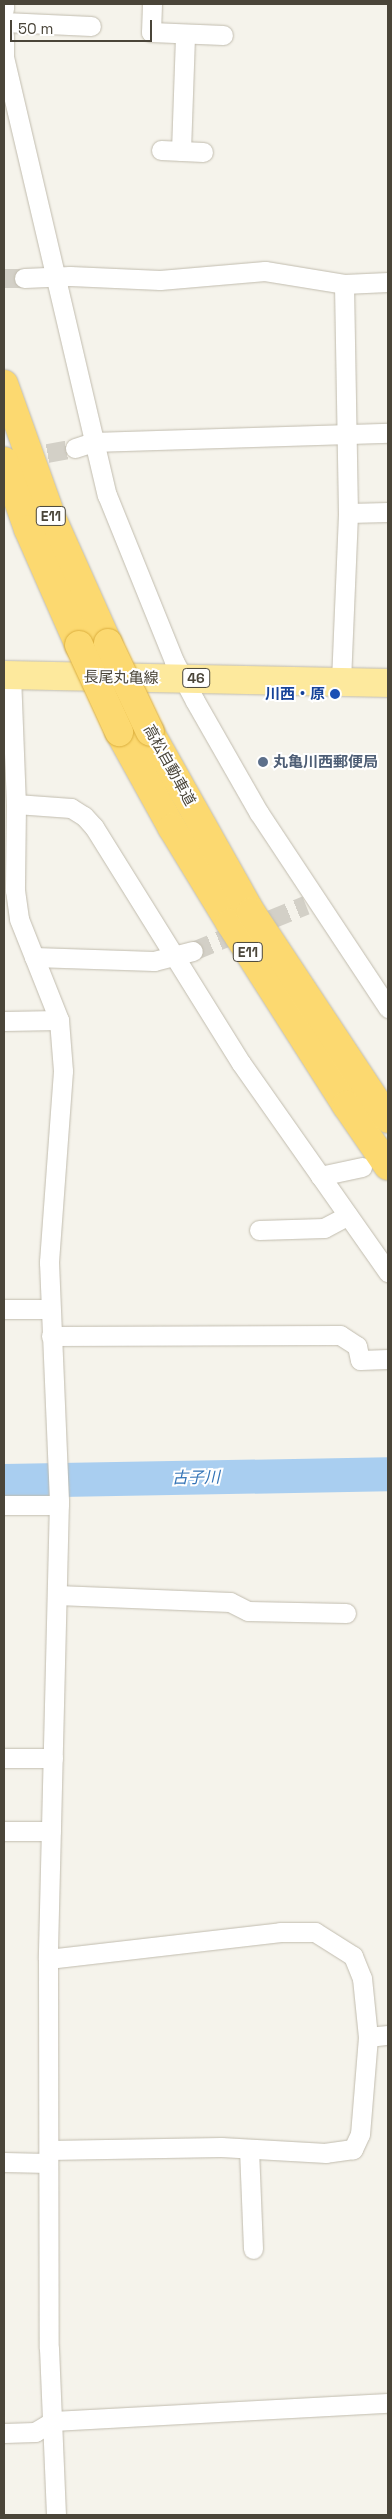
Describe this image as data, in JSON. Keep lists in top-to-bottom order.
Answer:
{
  "streets": {
    "highway": ["E11", "高松自動車道"],
    "main road": ["長尾丸亀線", "46"]
  },
  "water": ["古子川"],
  "places": ["川西・原", "丸亀川西郵便局"],
  "scale_bar": "50 m"
}
